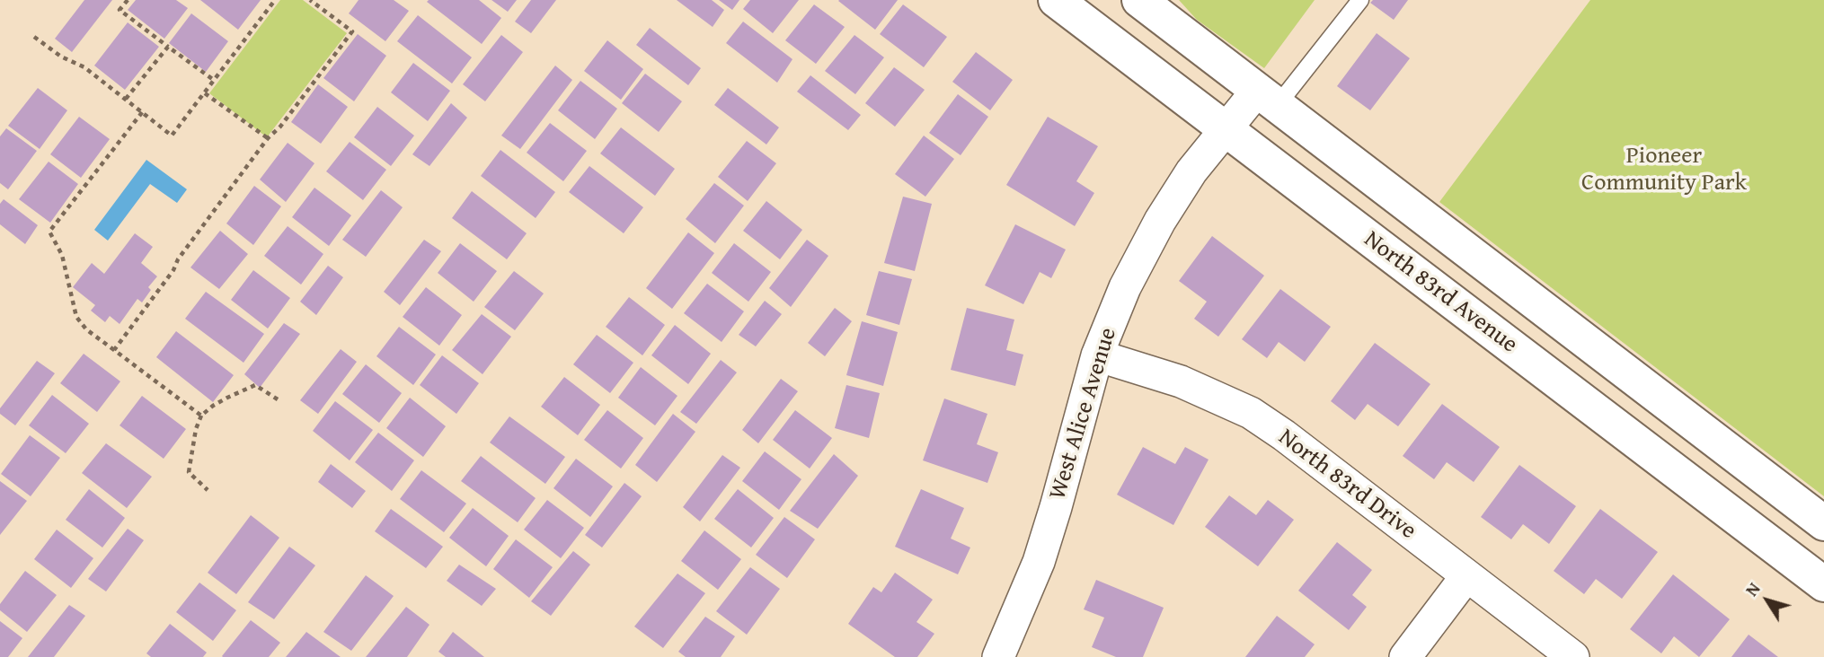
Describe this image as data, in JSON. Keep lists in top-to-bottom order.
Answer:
{
  "streets": {
    "main road": ["North 83rd Avenue"],
    "street": ["West Alice Avenue", "North 83rd Drive"]
  },
  "crossings": [
    ["North 83rd Avenue", "West Alice Avenue"],
    ["West Alice Avenue", "North 83rd Drive"]
  ],
  "parks": ["Pioneer Community Park"],
  "north": "top left"
}
